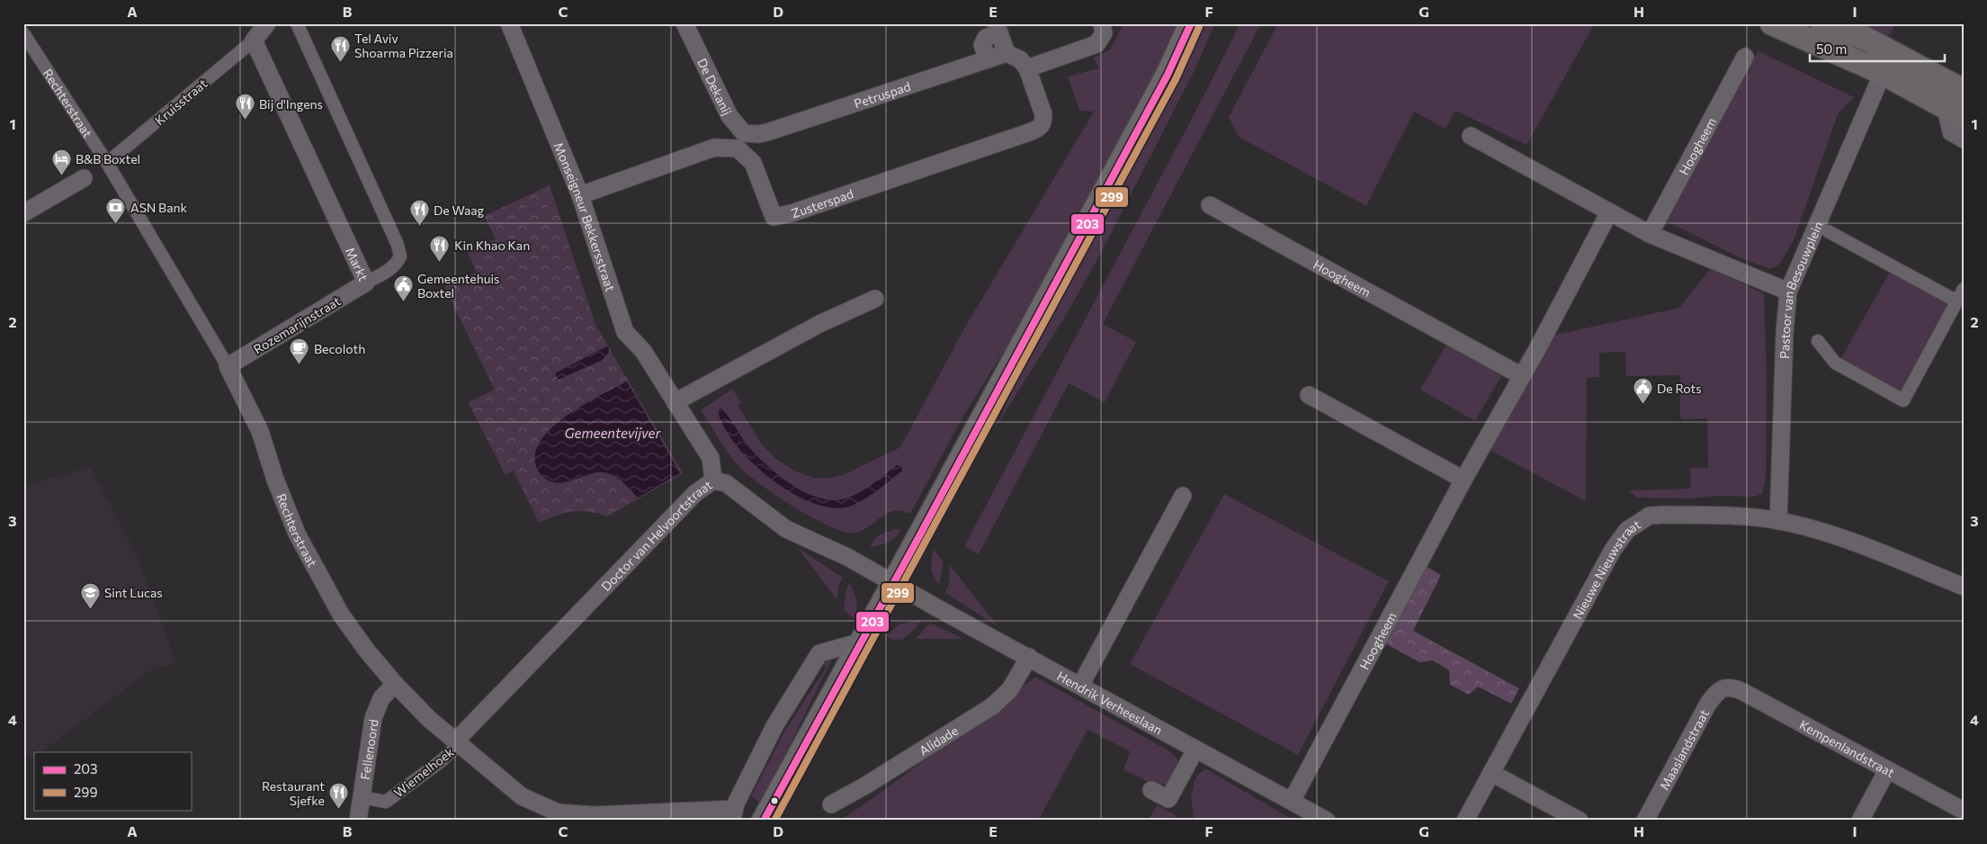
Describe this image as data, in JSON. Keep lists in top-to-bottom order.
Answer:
{
  "streets": {
    "street": [
      "De Dekanij",
      "Petruspad",
      "Kruisstraat",
      "Rechterstraat",
      "Hoogheem",
      "Zusterspad",
      "Monseigneur Bekkersstraat",
      "Markt",
      "Pastoor van Besouwplein",
      "Rozemarijnstraat",
      "Doctor van Helvoortstraat",
      "Nieuwe Nieuwstraat",
      "Hendrik Verheeslaan",
      "Alidade",
      "Kempenlandstraat",
      "Fellenoord",
      "Maaslandstraat",
      "Wiemelhoek"
    ]
  },
  "crossings": [
    ["De Dekanij", "Petruspad"],
    ["Kruisstraat", "Rechterstraat"],
    ["Kruisstraat", "Markt"],
    ["Rechterstraat", "Rozemarijnstraat"],
    ["Rechterstraat", "Doctor van Helvoortstraat"],
    ["Rechterstraat", "Fellenoord"],
    ["Rechterstraat", "Wiemelhoek"],
    ["Hoogheem", "Hendrik Verheeslaan"],
    ["Zusterspad", "Monseigneur Bekkersstraat"],
    ["Monseigneur Bekkersstraat", "Doctor van Helvoortstraat"],
    ["Markt", "Rozemarijnstraat"],
    ["Pastoor van Besouwplein", "Nieuwe Nieuwstraat"],
    ["Doctor van Helvoortstraat", "Hendrik Verheeslaan"],
    ["Doctor van Helvoortstraat", "Wiemelhoek"],
    ["Hendrik Verheeslaan", "Alidade"],
    ["Kempenlandstraat", "Maaslandstraat"],
    ["Fellenoord", "Wiemelhoek"]
  ],
  "water": ["Gemeentevijver"],
  "places": {
    "restaurant": [
      "Tel Aviv Shoarma Pizzeria",
      "Bij d'Ingens",
      "De Waag",
      "Kin Khao Kan",
      "Restaurant Sjefke"
    ],
    "hotel": ["B&B Boxtel"],
    "bank": ["ASN Bank"],
    "public building": ["Gemeentehuis Boxtel", "De Rots"],
    "cafe": ["Becoloth"],
    "school or university": ["Sint Lucas"]
  },
  "lines": ["transit line 203", "transit line 299"],
  "legend": ["203", "299"],
  "scale_bar": "50 m",
  "grid": {
    "columns": [
      "A",
      "B",
      "C",
      "D",
      "E",
      "F",
      "G",
      "H",
      "I"
    ],
    "rows": [
      "1",
      "2",
      "3",
      "4"
    ]
  }
}
